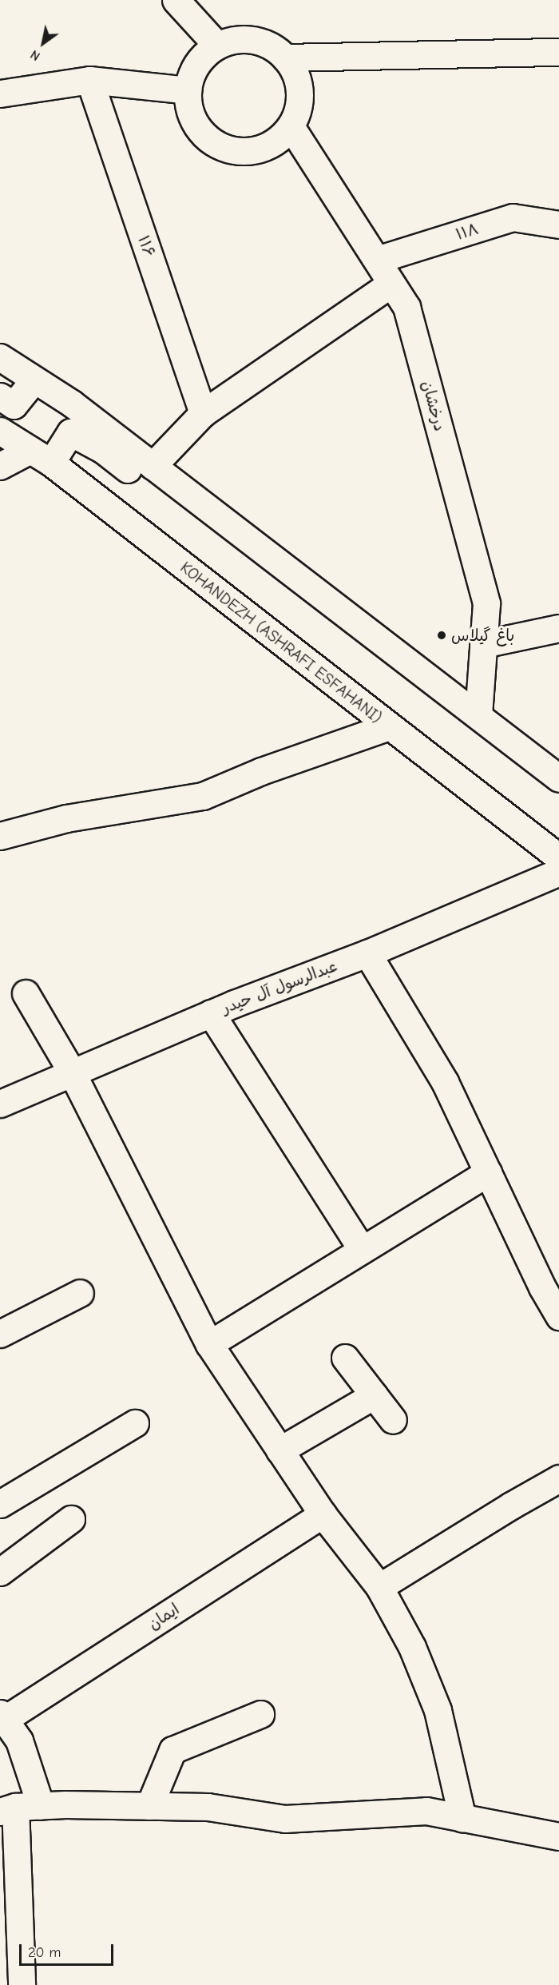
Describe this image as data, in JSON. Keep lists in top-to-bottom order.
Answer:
{
  "streets": {
    "street": [
      "۱۱۸",
      "۱۱۶",
      "درخشان",
      "KOHANDEZH (ASHRAFI ESFAHANI)",
      "عبدالرسول آل حیدر",
      "ایمان"
    ]
  },
  "crossings": [
    ["۱۱۸", "درخشان"]
  ],
  "places": ["باغ گیلاس"],
  "scale_bar": "20 m",
  "north": "bottom left"
}
